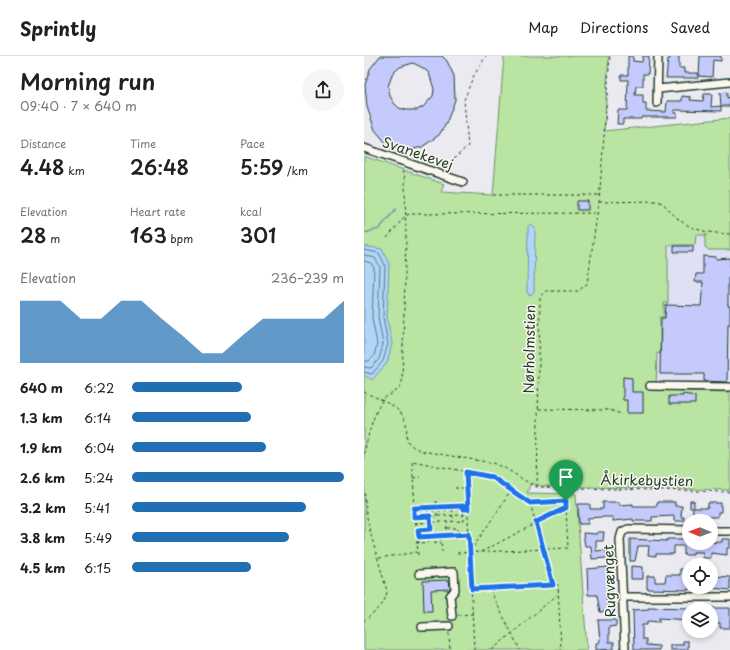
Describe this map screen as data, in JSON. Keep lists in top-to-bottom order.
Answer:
{
  "streets": {
    "street": ["Svanekevej", "Rugvænget"],
    "path": ["Nørholmstien", "Åkirkebystien"]
  },
  "crossings": [
    ["Nørholmstien", "Åkirkebystien"]
  ],
  "north": "left",
  "page": {
    "header": "Sprintly",
    "nav": ["Map", "Directions", "Saved"],
    "heading": ["Morning run", "09:40 · 7 × 640 m"],
    "stats": [
      ["Distance", "4.48 km"],
      ["Time", "26:48"],
      ["Pace", "5:59 /km"],
      ["Elevation", "28 m"],
      ["Heart rate", "163 bpm"],
      ["kcal", "301"]
    ],
    "chart": ["Elevation", "236–239 m"],
    "list": [
      {
        "name": "640 m",
        "note": "6:22"
      },
      {
        "name": "1.3 km",
        "note": "6:14"
      },
      {
        "name": "1.9 km",
        "note": "6:04"
      },
      {
        "name": "2.6 km",
        "note": "5:24"
      },
      {
        "name": "3.2 km",
        "note": "5:41"
      },
      {
        "name": "3.8 km",
        "note": "5:49"
      },
      {
        "name": "4.5 km",
        "note": "6:15"
      }
    ]
  }
}
